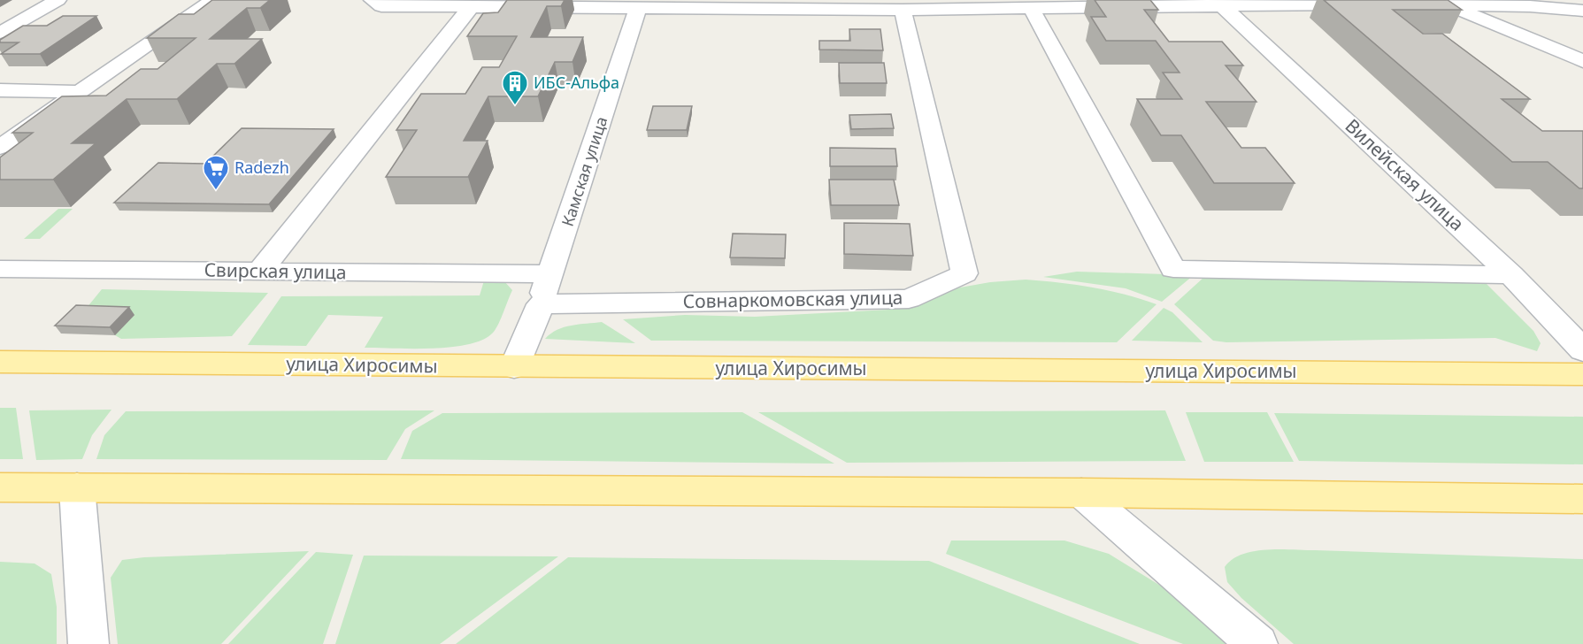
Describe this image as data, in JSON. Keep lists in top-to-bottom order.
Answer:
{
  "streets": {
    "main road": ["улица Хиросимы"],
    "street": [
      "Камская улица",
      "Вилейская улица",
      "Свирская улица",
      "Совнаркомовская улица"
    ]
  },
  "crossings": [
    ["Камская улица", "Свирская улица"],
    ["Камская улица", "Совнаркомовская улица"]
  ],
  "places": {
    "building": ["ИБС-Альфа"],
    "supermarket": ["Radezh"]
  }
}
